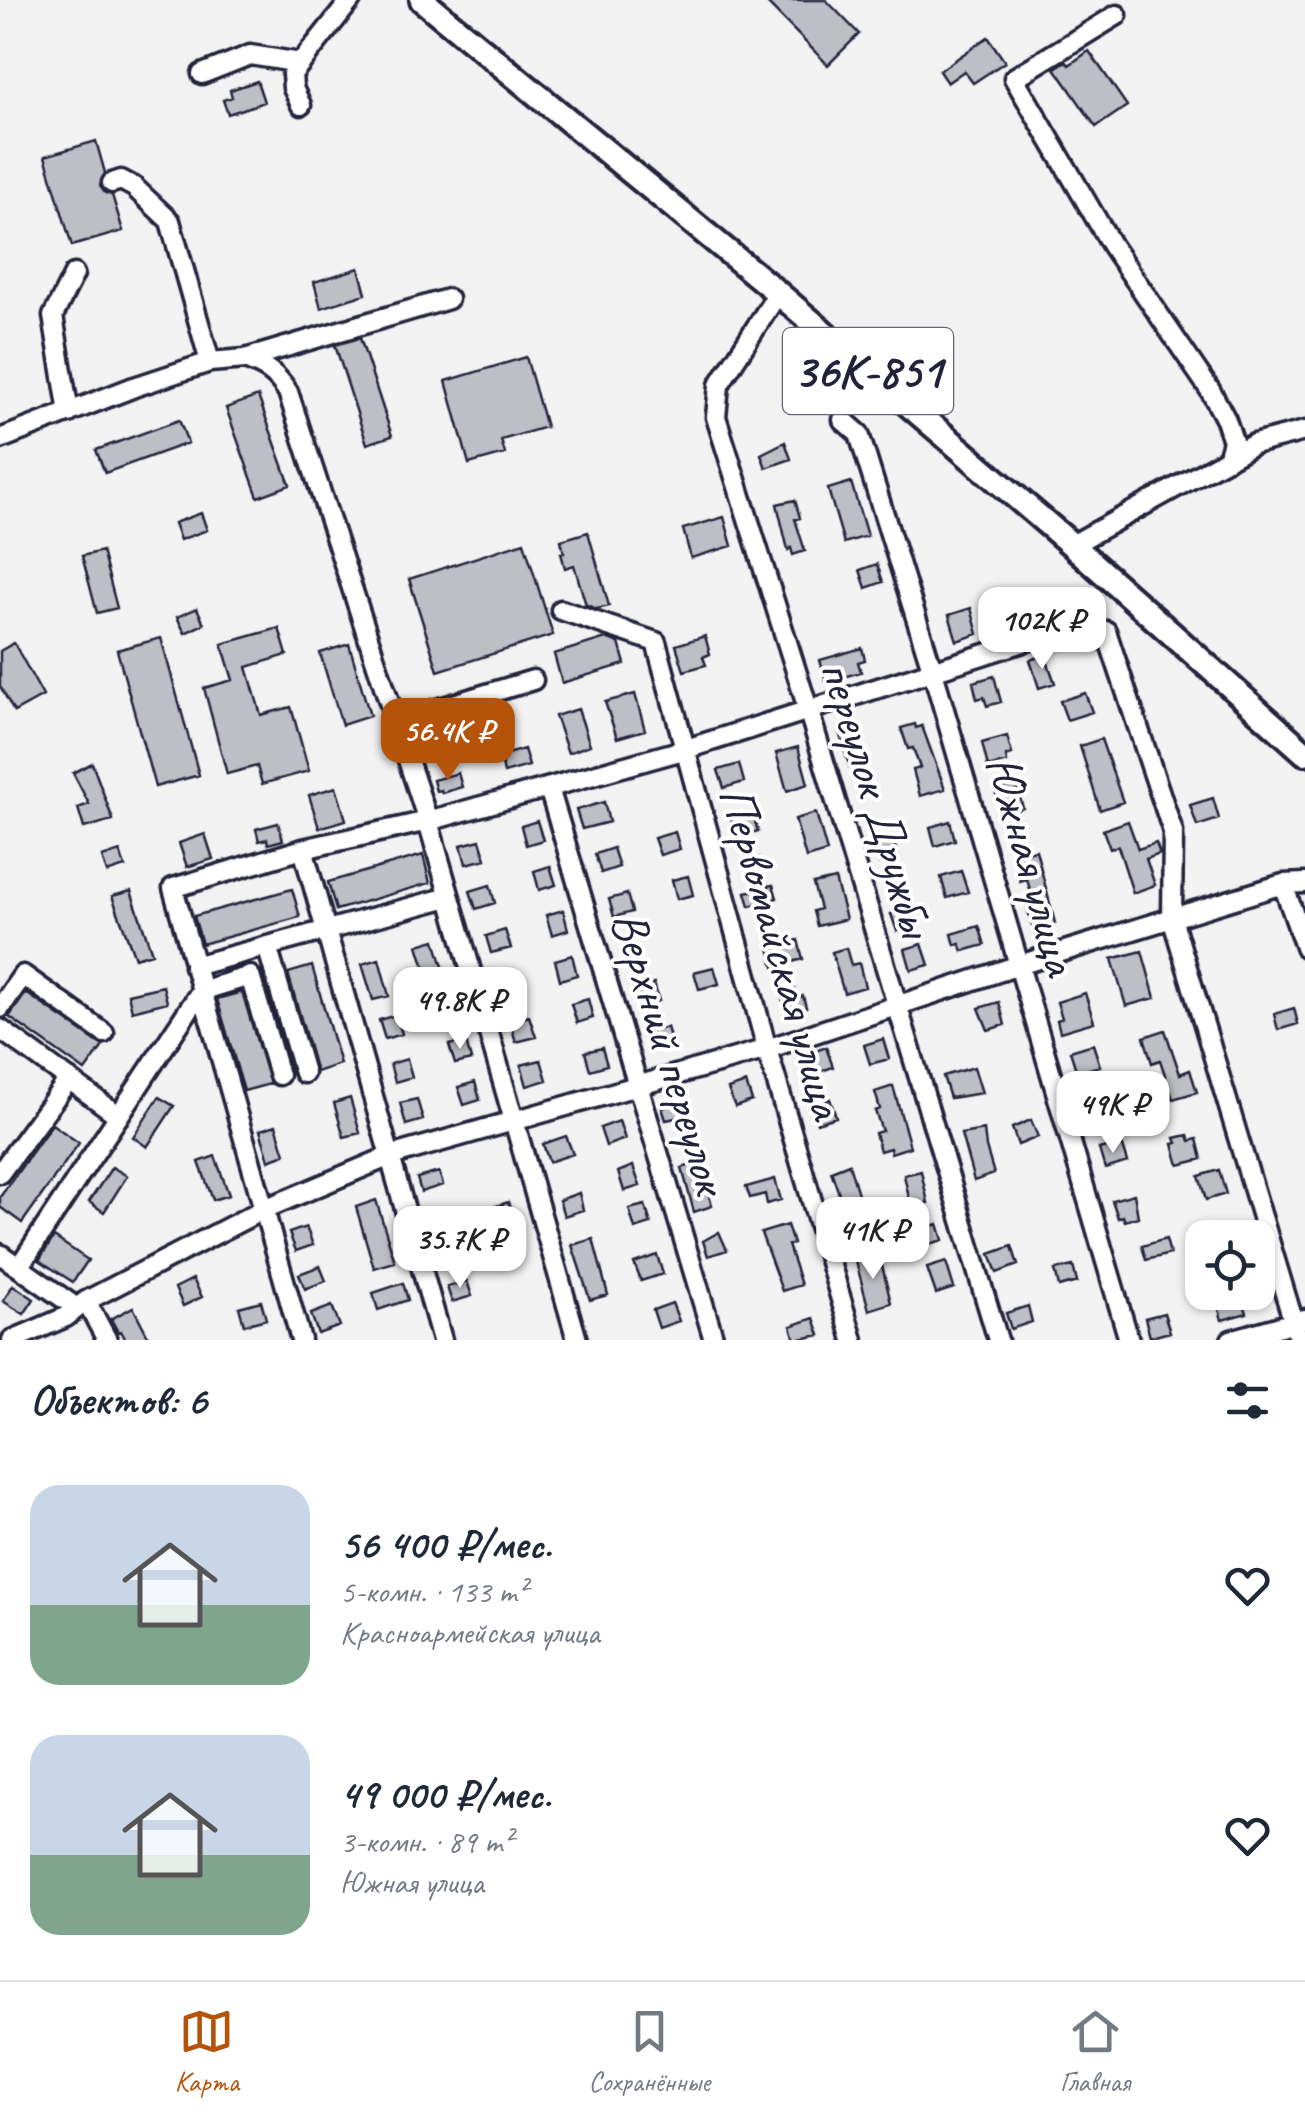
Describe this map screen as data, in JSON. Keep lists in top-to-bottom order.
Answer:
{
  "streets": {
    "main road": ["36К-851"],
    "street": [
      "переулок Дружбы",
      "Южная улица",
      "Первомайская улица",
      "Верхний переулок"
    ]
  },
  "crossings": [
    ["36К-851", "переулок Дружбы"]
  ],
  "page": {
    "price": [
      "102K ₽",
      "56.4K ₽",
      "49.8K ₽",
      "49K ₽",
      "41K ₽",
      "35.7K ₽"
    ],
    "heading": "Объектов: 6",
    "list": [
      {
        "name": "56 400 ₽/мес.",
        "note": "5-комн. · 133 m² · Красноармейская улица"
      },
      {
        "name": "49 000 ₽/мес.",
        "note": "3-комн. · 89 m² · Южная улица"
      }
    ],
    "tabs": ["Карта", "Сохранённые", "Главная"]
  }
}
